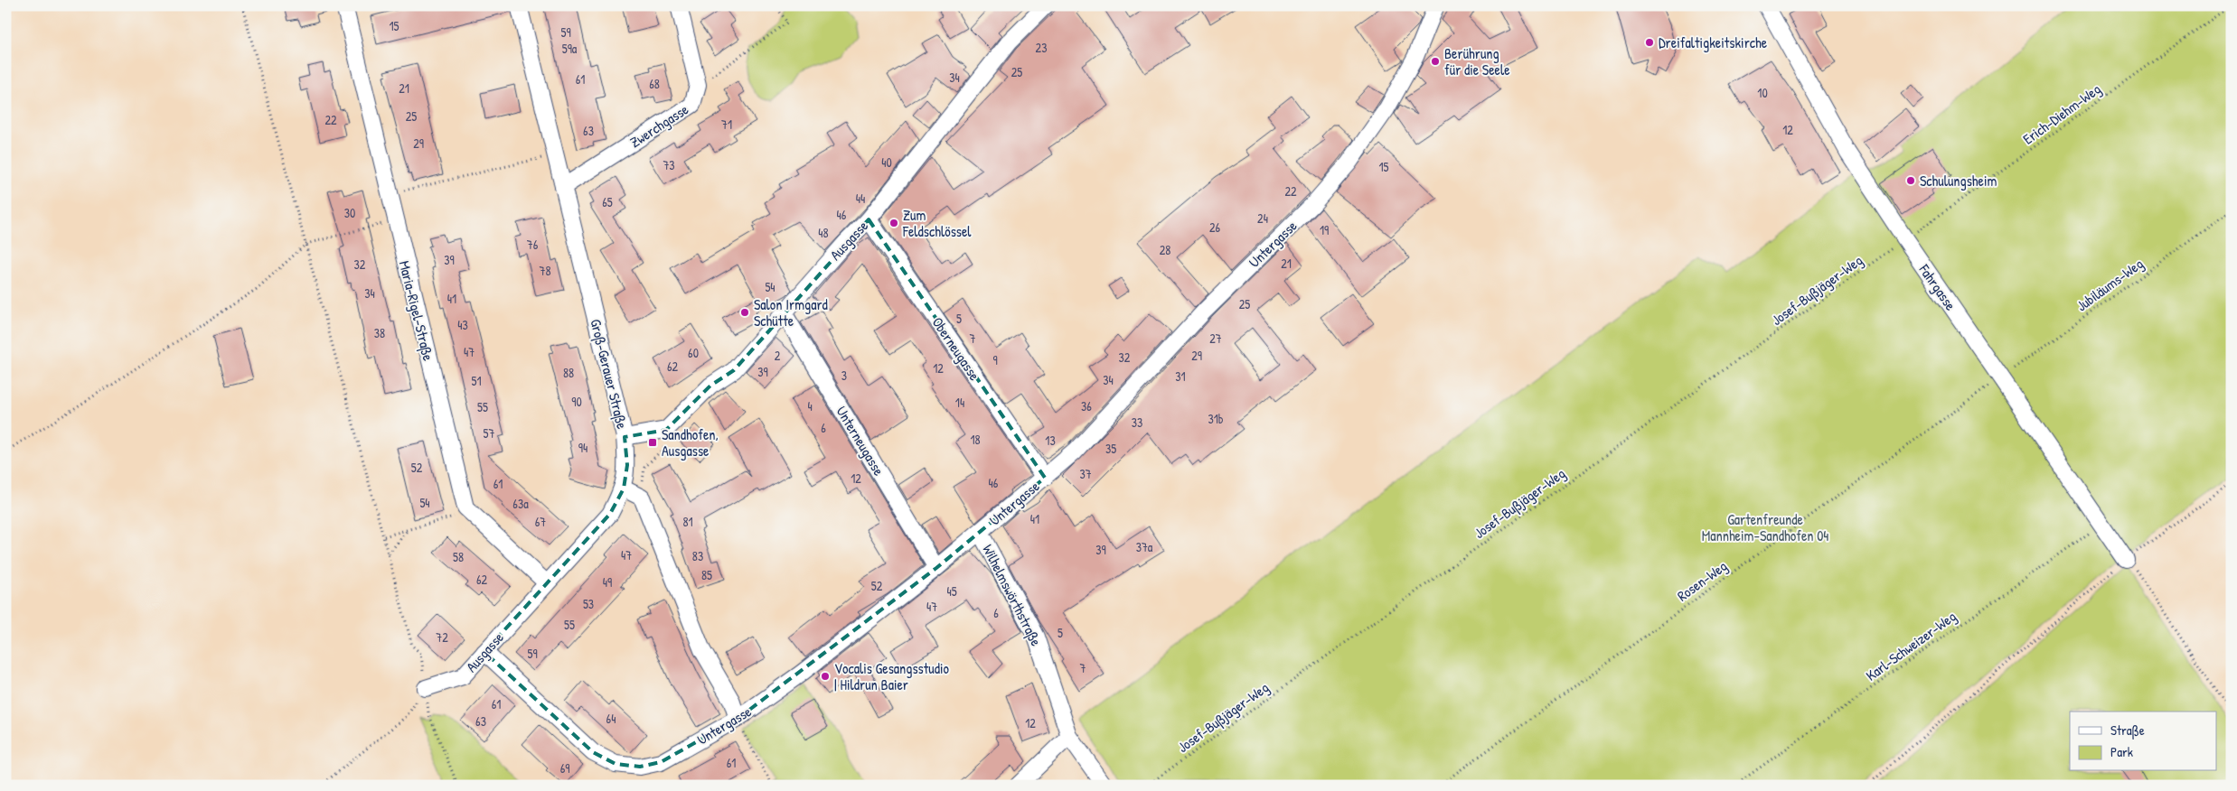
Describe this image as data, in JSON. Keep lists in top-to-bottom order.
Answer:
{
  "streets": {
    "street": [
      "Zwerchgasse",
      "Ausgasse",
      "Untergasse",
      "Fahrgasse",
      "Maria-Rigel-Straße",
      "Oberneugasse",
      "Groß-Gerauer Straße",
      "Unterneugasse",
      "Wilhelmswörthstraße"
    ],
    "path": [
      "Erich-Diehm-Weg",
      "Jubiläums-Weg",
      "Josef-Bußjäger-Weg",
      "Rosen-Weg",
      "Karl-Schweizer-Weg"
    ]
  },
  "crossings": [
    ["Erich-Diehm-Weg", "Fahrgasse"],
    ["Erich-Diehm-Weg", "Josef-Bußjäger-Weg"],
    ["Zwerchgasse", "Groß-Gerauer Straße"],
    ["Ausgasse", "Untergasse"],
    ["Ausgasse", "Oberneugasse"],
    ["Ausgasse", "Groß-Gerauer Straße"],
    ["Ausgasse", "Unterneugasse"],
    ["Untergasse", "Oberneugasse"],
    ["Untergasse", "Unterneugasse"],
    ["Untergasse", "Wilhelmswörthstraße"],
    ["Jubiläums-Weg", "Fahrgasse"],
    ["Jubiläums-Weg", "Rosen-Weg"],
    ["Fahrgasse", "Josef-Bußjäger-Weg"],
    ["Fahrgasse", "Rosen-Weg"],
    ["Fahrgasse", "Karl-Schweizer-Weg"]
  ],
  "parks": ["Gartenfreunde Mannheim-Sandhofen 04"],
  "places": {
    "other": [
      "Dreifaltigkeitskirche",
      "Berührung für die Seele",
      "Schulungsheim",
      "Zum Feldschlössel",
      "Salon Irmgard Schütte",
      "Vocalis Gesangsstudio | Hildrun Baier"
    ],
    "transit": ["Sandhofen, Ausgasse"]
  },
  "house_numbers": [
    "15",
    "59",
    "23",
    "59a",
    "25",
    "34",
    "61",
    "68",
    "21",
    "10",
    "25",
    "22",
    "71",
    "12",
    "63",
    "29",
    "40",
    "73",
    "15",
    "22",
    "44",
    "65",
    "30",
    "46",
    "24",
    "26",
    "19",
    "48",
    "76",
    "28",
    "39",
    "21",
    "32",
    "78",
    "54",
    "34",
    "41",
    "25",
    "5",
    "43",
    "38",
    "7",
    "27",
    "47",
    "60",
    "2",
    "29",
    "32",
    "9",
    "62",
    "12",
    "39",
    "88",
    "3",
    "31",
    "34",
    "51",
    "90",
    "14",
    "4",
    "36",
    "55",
    "31b",
    "33",
    "6",
    "57",
    "18",
    "13",
    "94",
    "35",
    "52",
    "37",
    "12",
    "46",
    "61",
    "54",
    "63a",
    "41",
    "67",
    "81",
    "37a",
    "39",
    "47",
    "83",
    "58",
    "85",
    "62",
    "49",
    "52",
    "45",
    "53",
    "47",
    "6",
    "55",
    "5",
    "72",
    "59",
    "7",
    "61",
    "64",
    "63",
    "12",
    "61",
    "69"
  ],
  "legend": ["Straße", "Park"]
}
